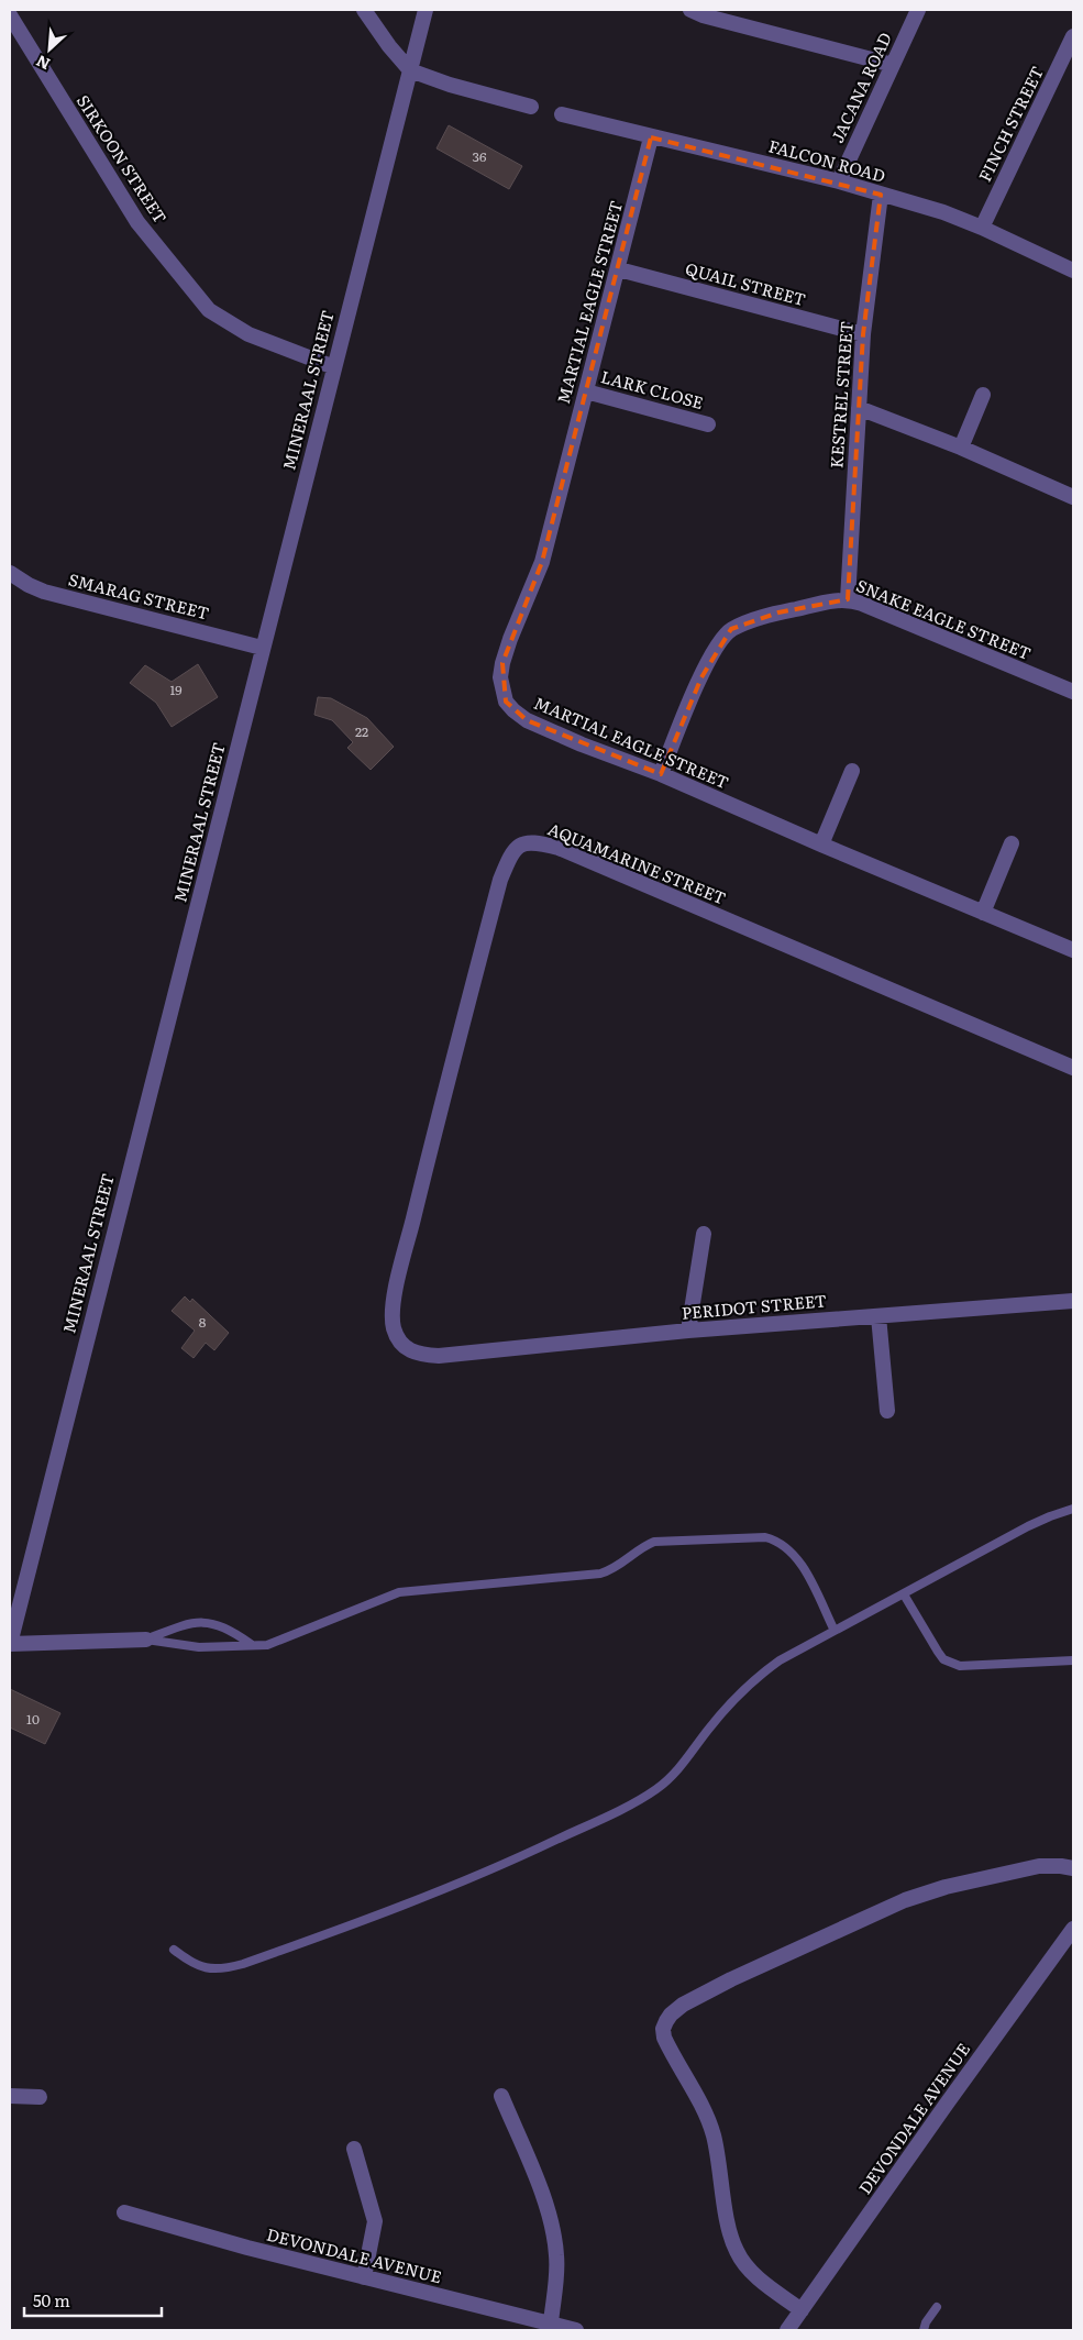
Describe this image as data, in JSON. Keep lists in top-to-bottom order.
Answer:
{
  "streets": {
    "street": [
      "JACANA ROAD",
      "FINCH STREET",
      "SIRKOON STREET",
      "FALCON ROAD",
      "QUAIL STREET",
      "MARTIAL EAGLE STREET",
      "MINERAAL STREET",
      "LARK CLOSE",
      "KESTREL STREET",
      "SMARAG STREET",
      "SNAKE EAGLE STREET",
      "AQUAMARINE STREET",
      "PERIDOT STREET",
      "DEVONDALE AVENUE"
    ]
  },
  "crossings": [
    ["JACANA ROAD", "FALCON ROAD"],
    ["FINCH STREET", "FALCON ROAD"],
    ["SIRKOON STREET", "MINERAAL STREET"],
    ["FALCON ROAD", "MARTIAL EAGLE STREET"],
    ["FALCON ROAD", "KESTREL STREET"],
    ["QUAIL STREET", "MARTIAL EAGLE STREET"],
    ["QUAIL STREET", "KESTREL STREET"],
    ["MARTIAL EAGLE STREET", "LARK CLOSE"],
    ["MARTIAL EAGLE STREET", "SNAKE EAGLE STREET"],
    ["MINERAAL STREET", "SMARAG STREET"],
    ["KESTREL STREET", "SNAKE EAGLE STREET"],
    ["AQUAMARINE STREET", "PERIDOT STREET"]
  ],
  "house_numbers": [
    "36",
    "19",
    "22",
    "8",
    "10"
  ],
  "scale_bar": "50 m",
  "north": "bottom left"
}
